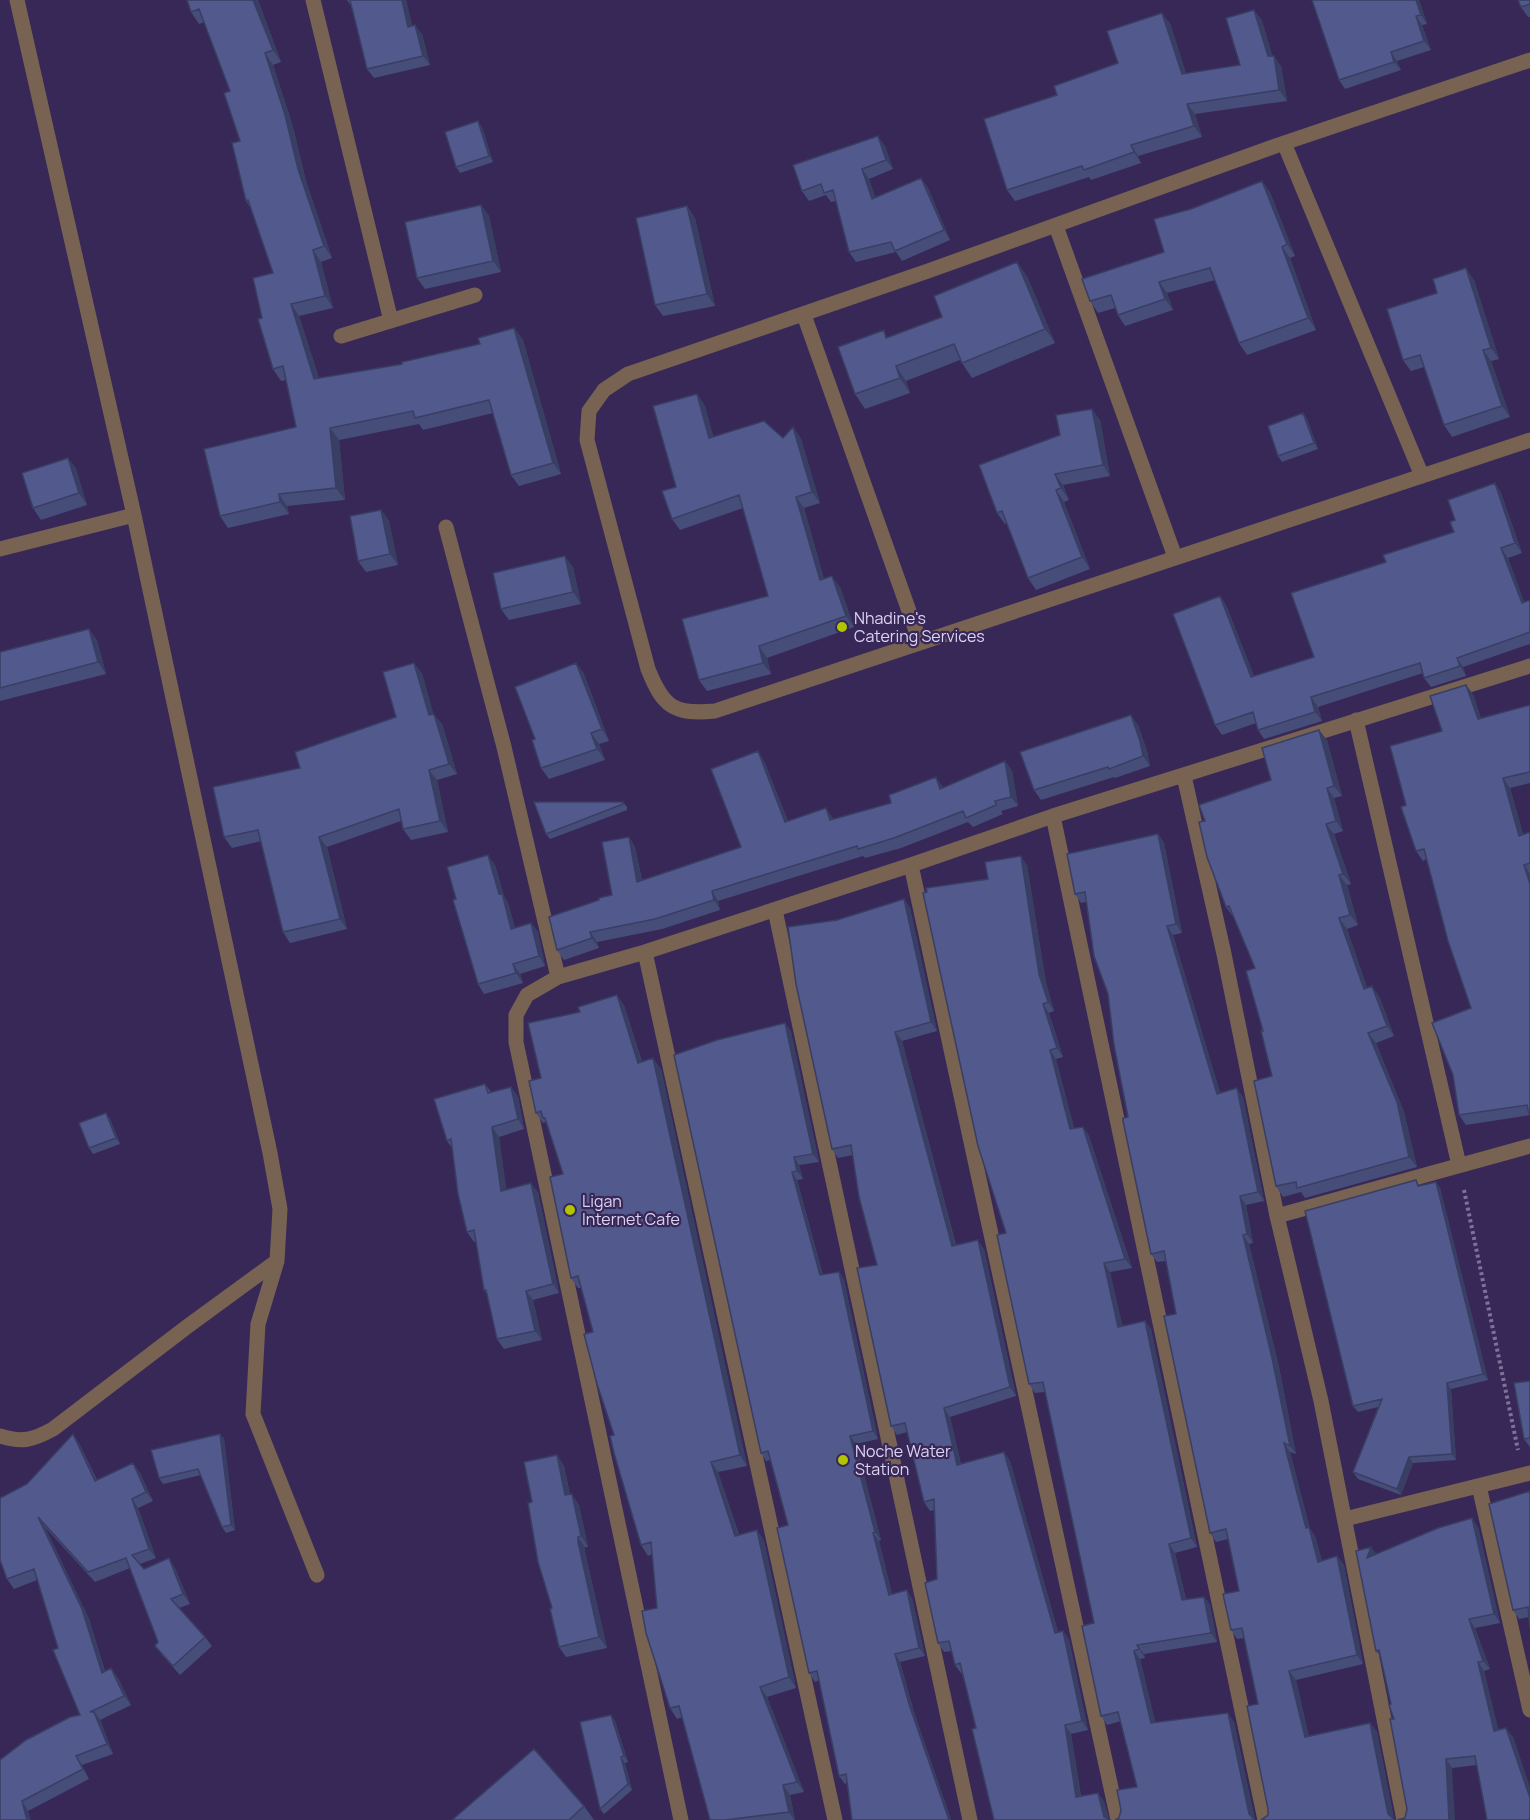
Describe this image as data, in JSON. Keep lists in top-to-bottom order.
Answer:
{
  "places": ["Nhadine's Catering Services", "Ligan Internet Cafe", "Noche Water Station"]
}
